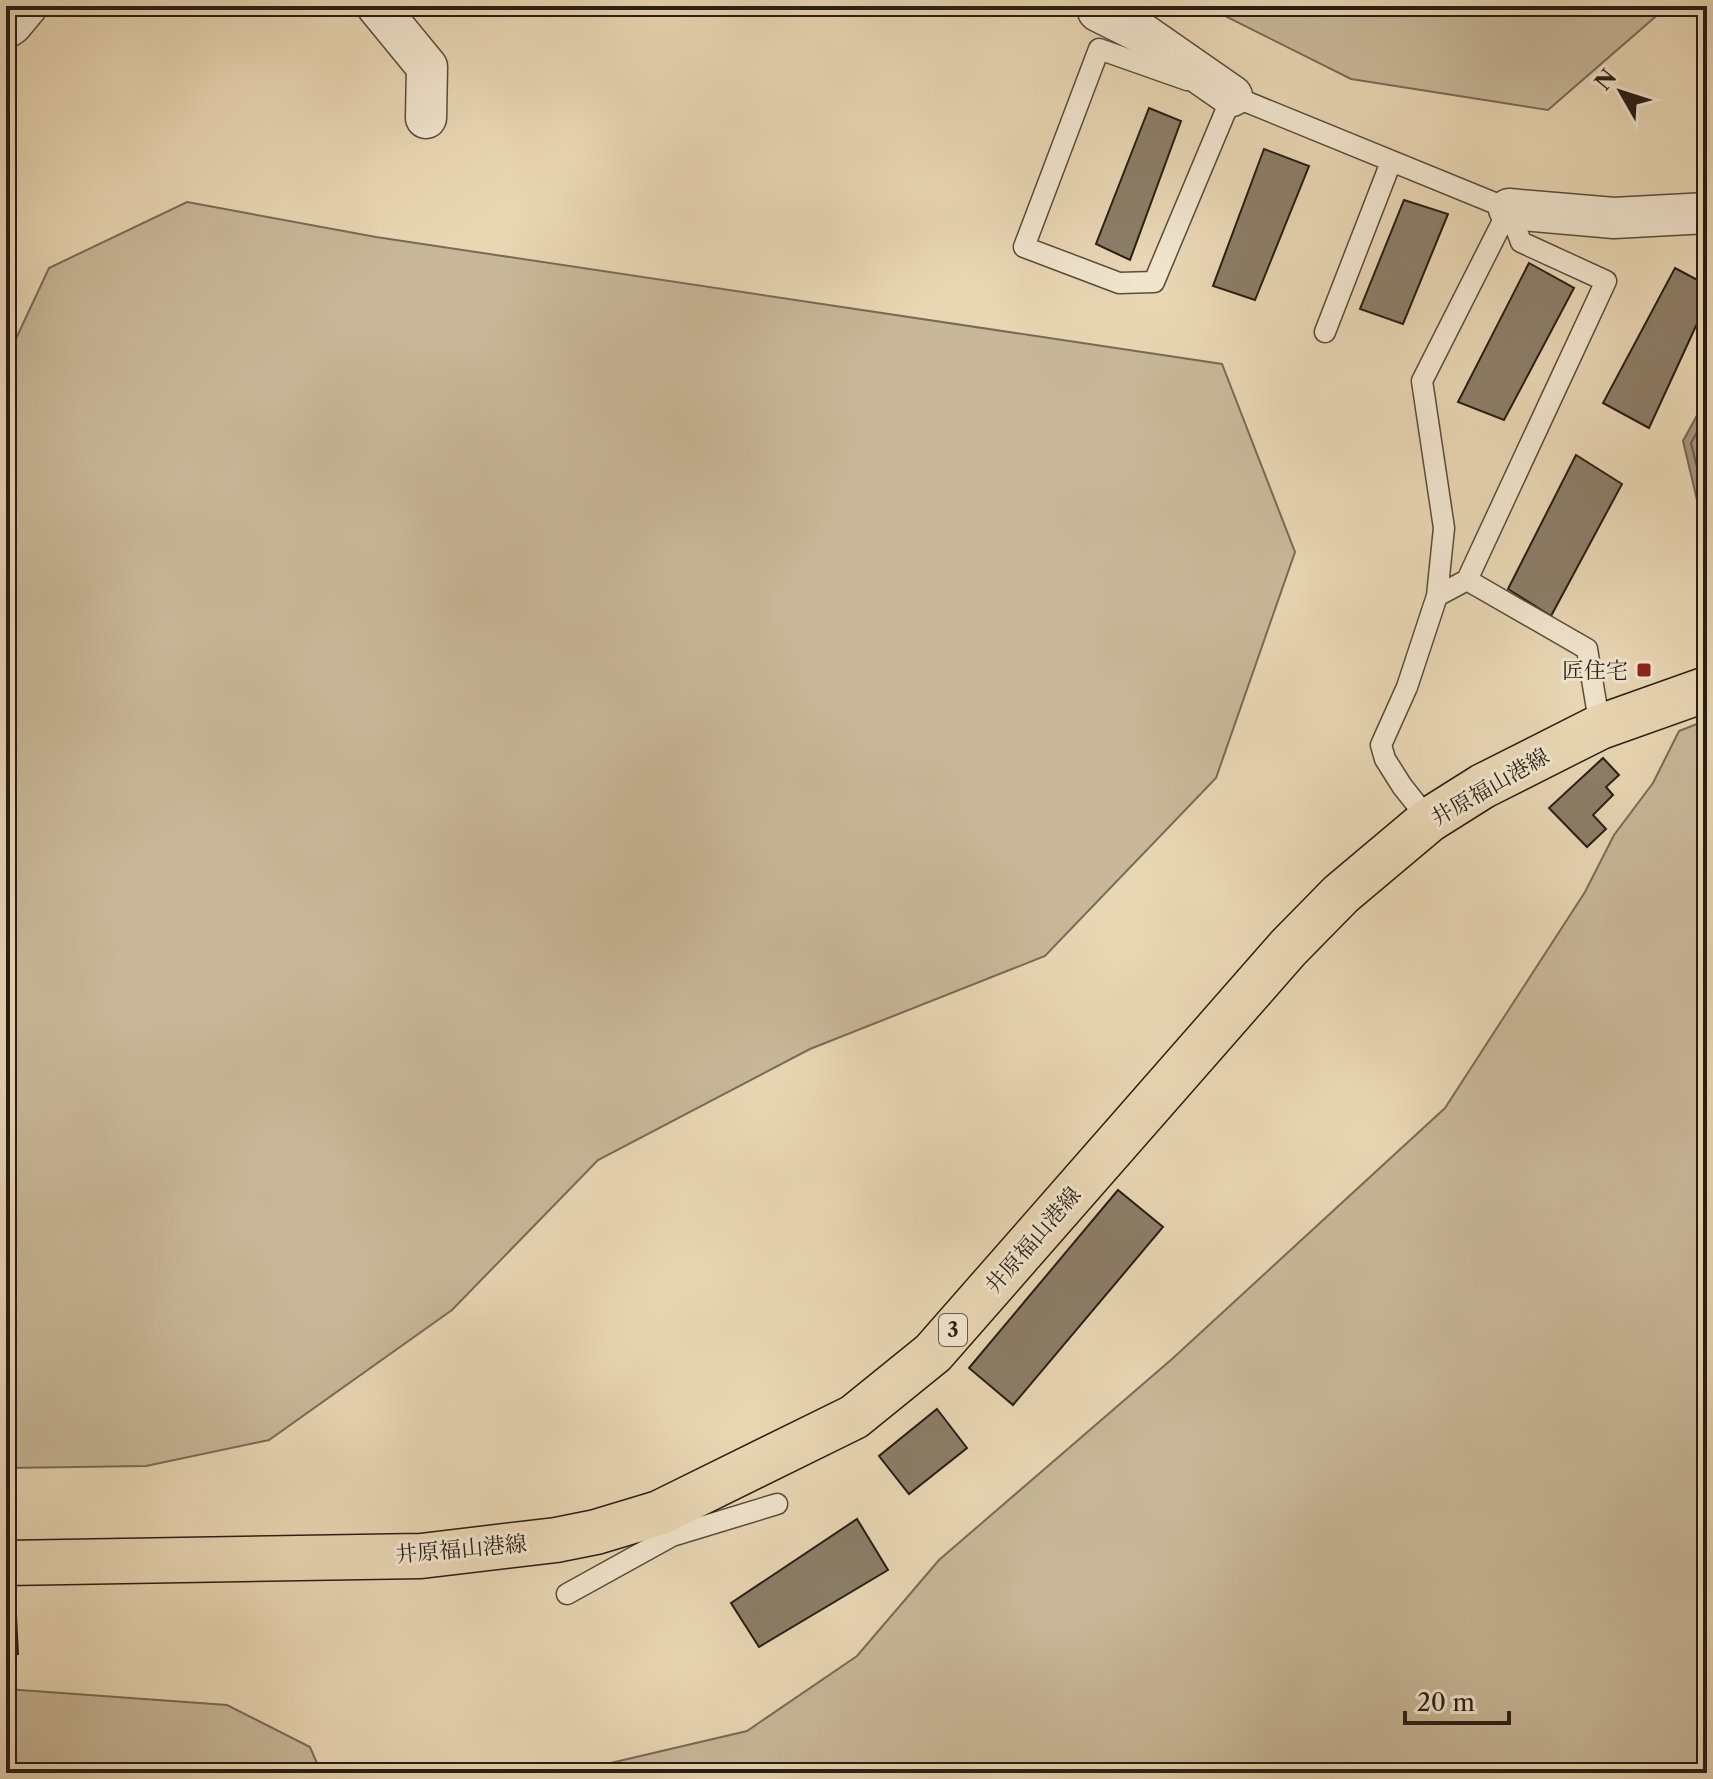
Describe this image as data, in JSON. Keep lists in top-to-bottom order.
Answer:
{
  "streets": {
    "main road": ["井原福山港線", "3"]
  },
  "places": {
    "transit": ["匠住宅"]
  },
  "scale_bar": "20 m",
  "north": "top left"
}
